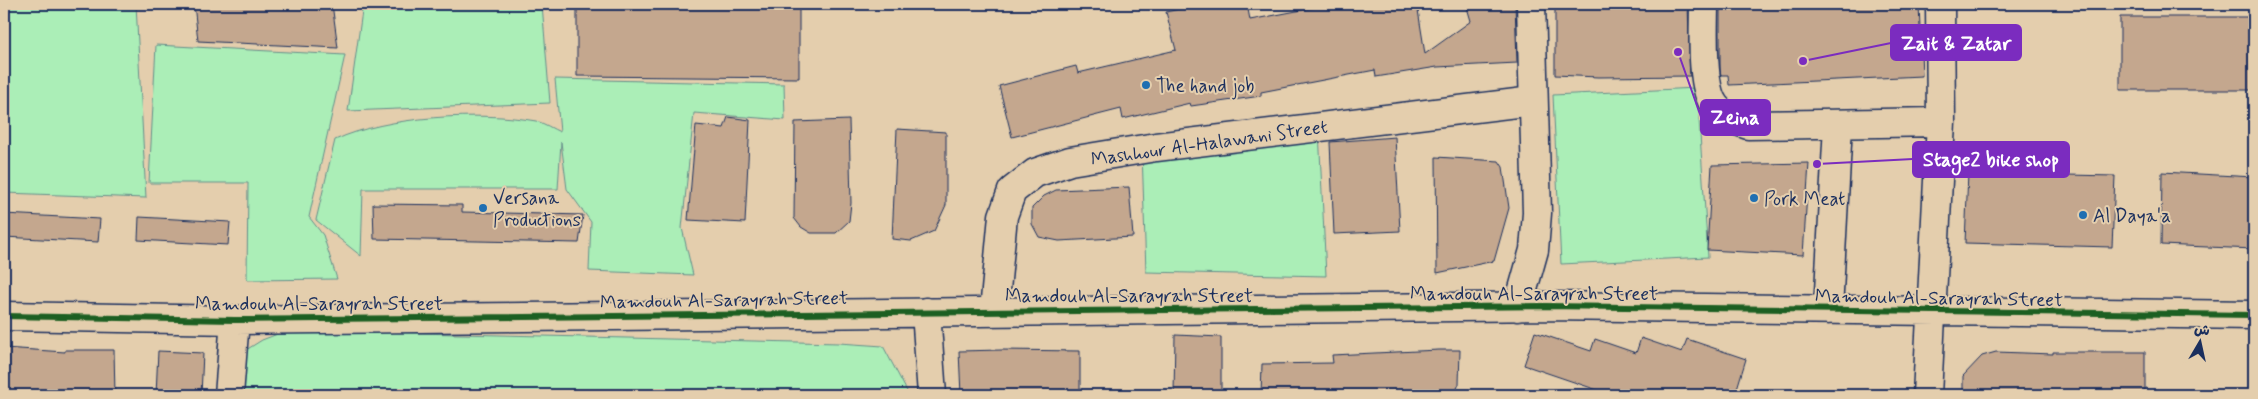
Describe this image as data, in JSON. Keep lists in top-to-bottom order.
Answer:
{
  "streets": {
    "street": ["Mashhour Al-Halawani Street", "Mamdouh Al-Sarayrah Street"]
  },
  "crossings": [
    ["Mashhour Al-Halawani Street", "Mamdouh Al-Sarayrah Street"]
  ],
  "places": [
    "Zeina",
    "Zait & Zatar",
    "The hand job",
    "Stage2 bike shop",
    "Pork Meat",
    "Versana Productions",
    "Al Daya'a"
  ],
  "north": "top"
}
